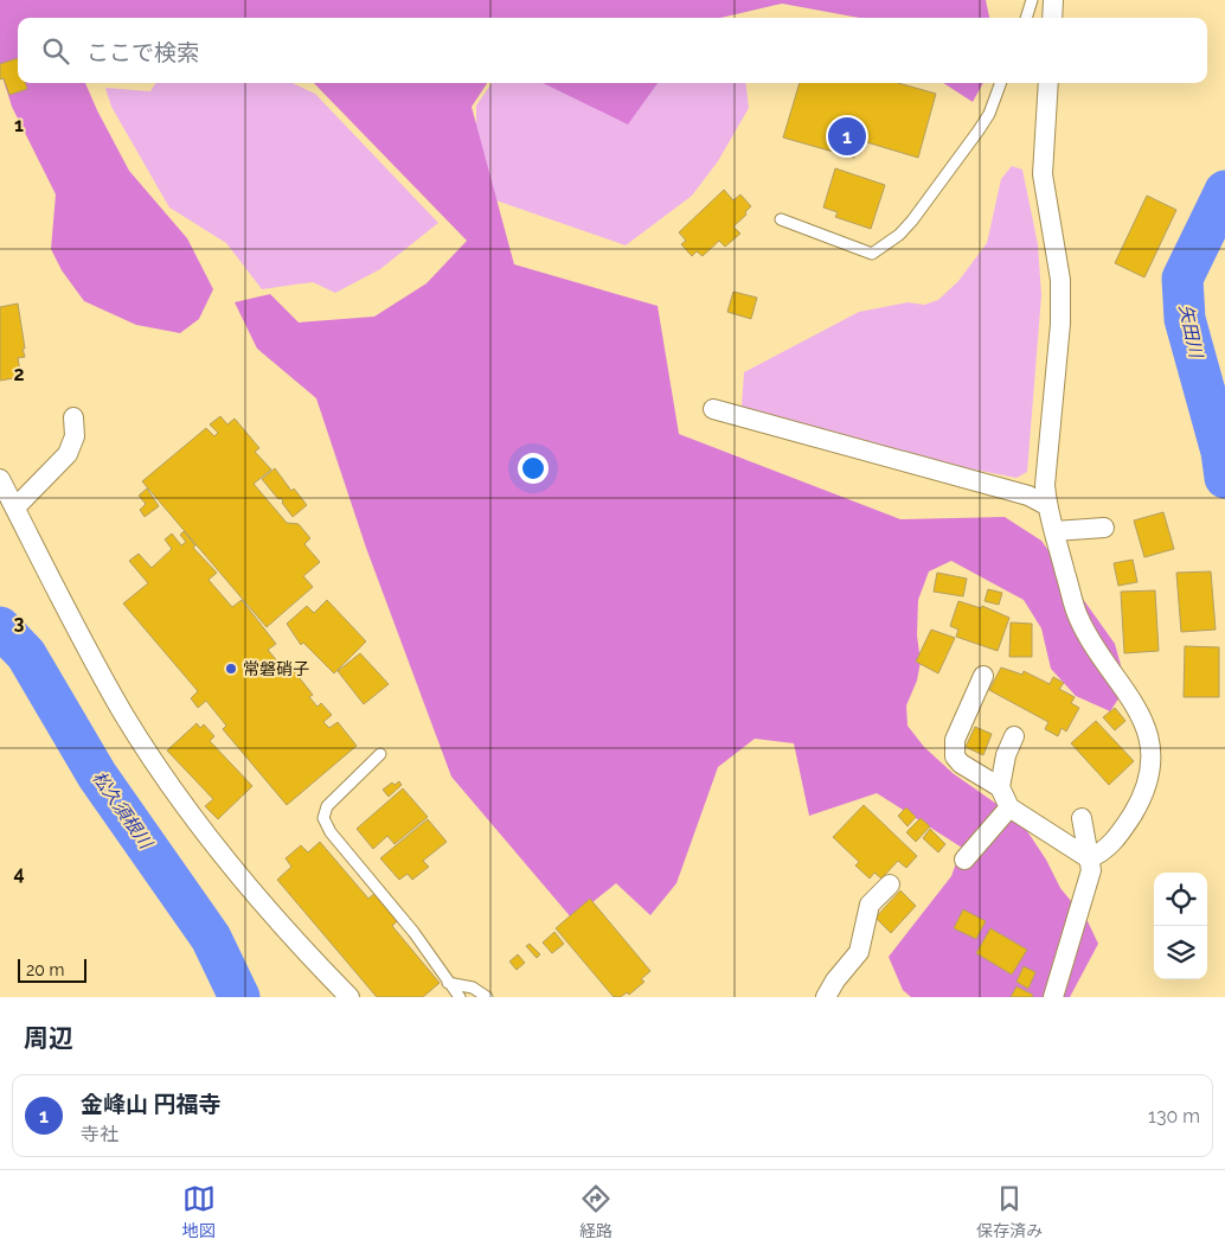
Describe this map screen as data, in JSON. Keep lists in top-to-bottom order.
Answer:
{
  "water": ["矢田川", "松久須根川"],
  "places": ["常磐硝子"],
  "scale_bar": "20 m",
  "page": {
    "search": "ここで検索",
    "pins": "1",
    "scale": "20 m",
    "heading": "周辺",
    "list": [
      {
        "mark": "1",
        "name": "金峰山 円福寺",
        "note": "寺社",
        "value": "130 m"
      }
    ],
    "nav": ["地図", "経路", "保存済み"]
  },
  "grid": {
    "rows": [
      "1",
      "2",
      "3",
      "4"
    ]
  }
}
